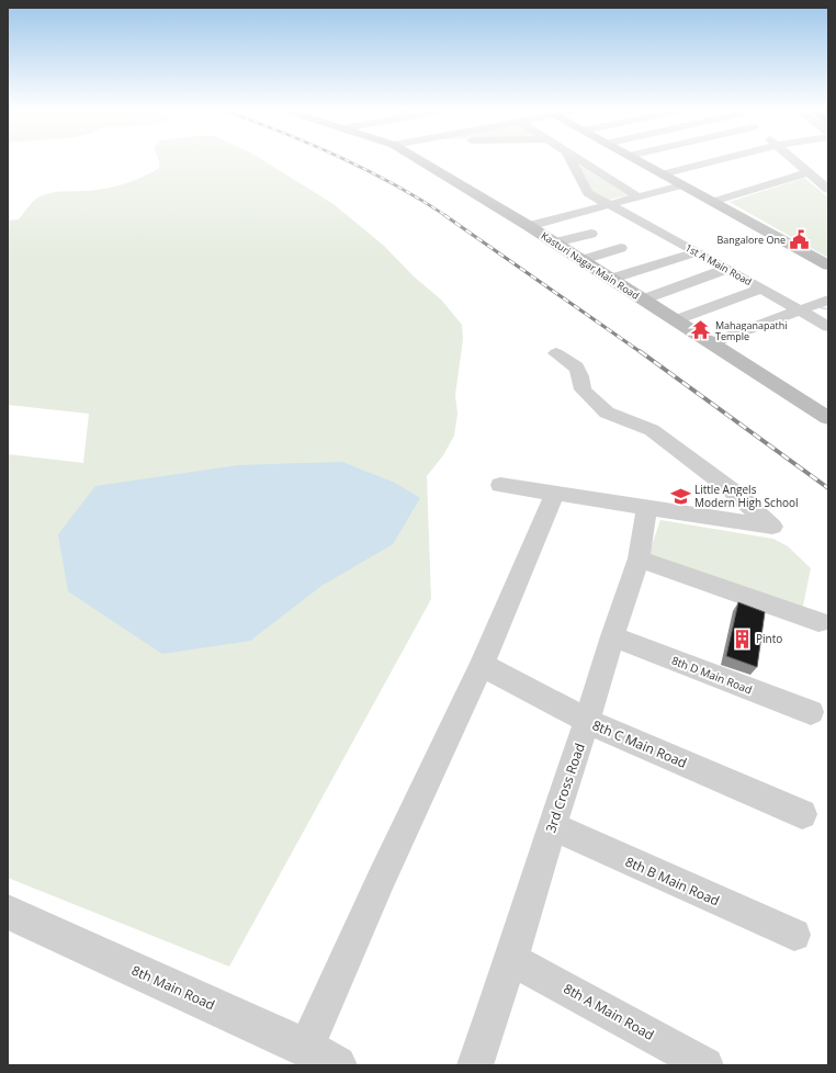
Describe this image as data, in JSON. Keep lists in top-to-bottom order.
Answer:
{
  "streets": {
    "main road": ["Kasturi Nagar Main Road"],
    "street": [
      "1st A Main Road",
      "8th D Main Road",
      "8th C Main Road",
      "3rd Cross Road",
      "8th B Main Road",
      "8th Main Road",
      "8th A Main Road"
    ]
  },
  "crossings": [
    ["8th D Main Road", "3rd Cross Road"],
    ["8th C Main Road", "3rd Cross Road"],
    ["3rd Cross Road", "8th B Main Road"],
    ["3rd Cross Road", "8th A Main Road"]
  ],
  "places": {
    "public building": ["Bangalore One"],
    "temple": ["Mahaganapathi Temple"],
    "school or university": ["Little Angels Modern High School"],
    "building": ["Pinto"]
  }
}
